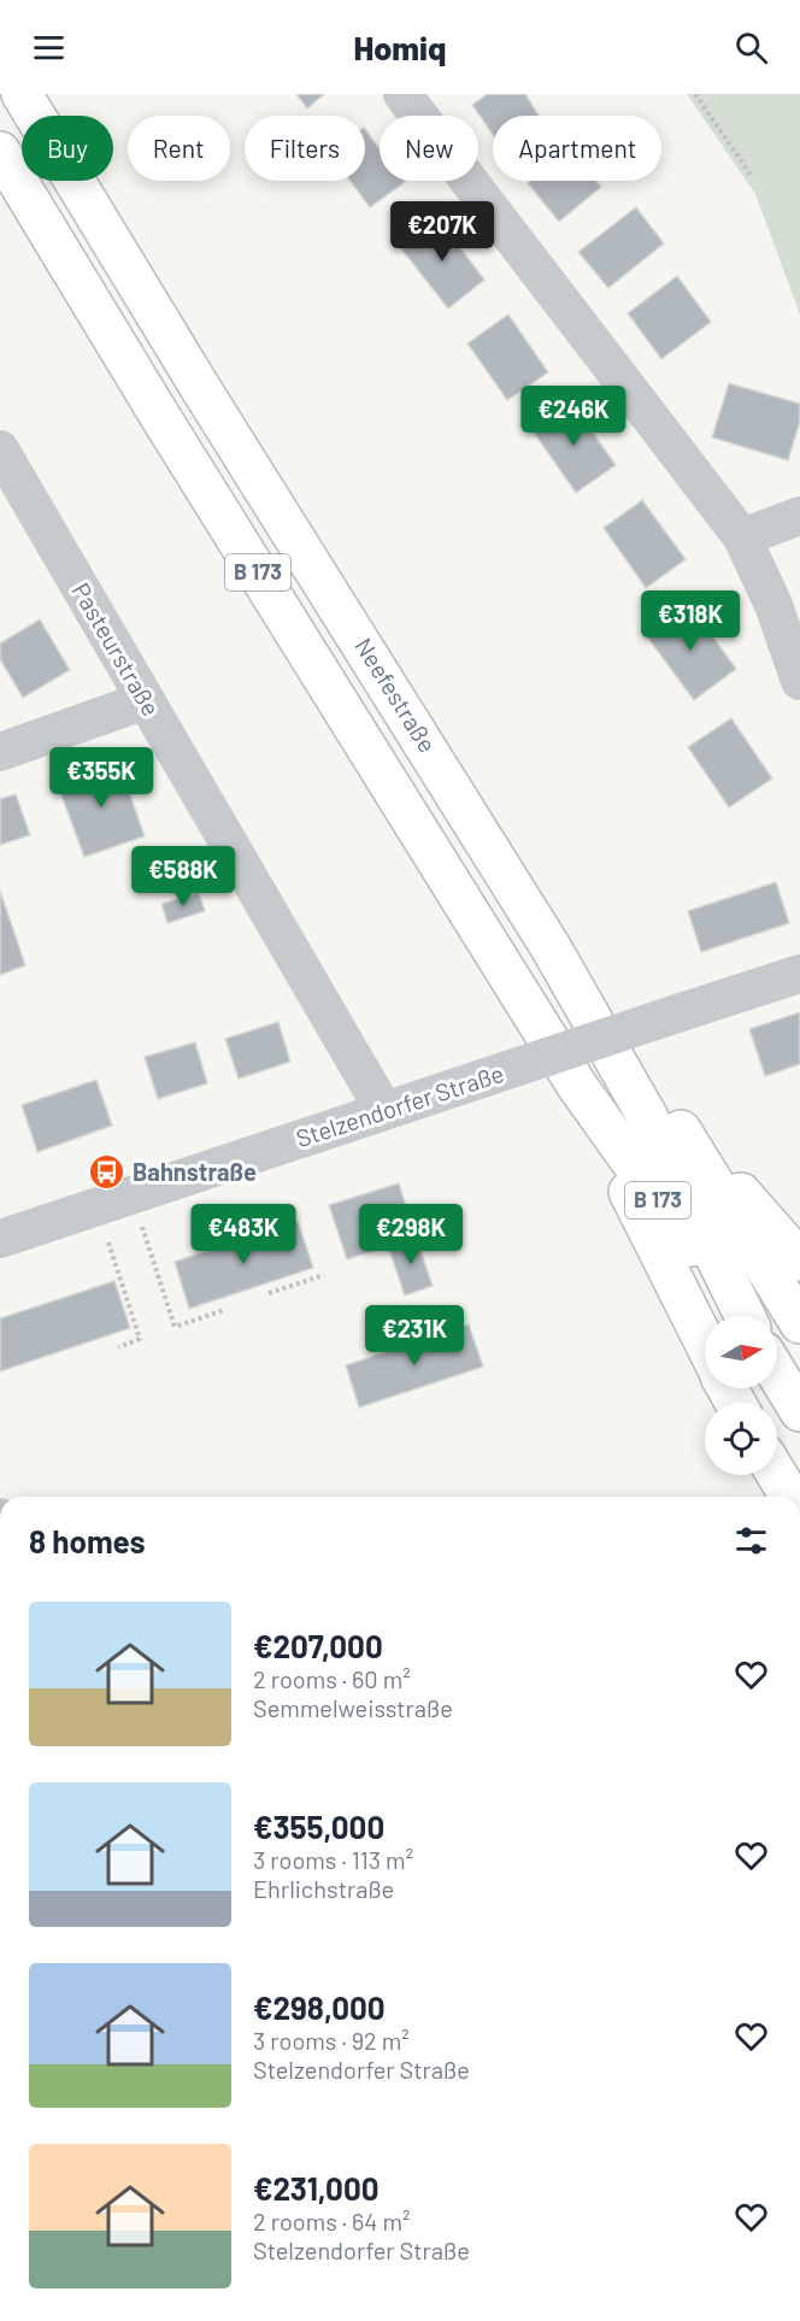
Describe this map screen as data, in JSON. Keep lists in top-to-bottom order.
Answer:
{
  "streets": {
    "highway": ["B 173", "Neefestraße"],
    "street": ["Pasteurstraße", "Stelzendorfer Straße"]
  },
  "crossings": [
    ["Pasteurstraße", "Stelzendorfer Straße"]
  ],
  "places": {
    "bus stop": ["Bahnstraße"]
  },
  "north": "right",
  "page": {
    "header": "Homiq",
    "chip": [
      "Buy",
      "Rent",
      "Filters",
      "New",
      "Apartment"
    ],
    "price": [
      "€207K",
      "€246K",
      "€318K",
      "€355K",
      "€588K",
      "€483K",
      "€298K",
      "€231K"
    ],
    "heading": "8 homes",
    "list": [
      {
        "name": "€207,000",
        "note": "2 rooms · 60 m² · Semmelweisstraße"
      },
      {
        "name": "€355,000",
        "note": "3 rooms · 113 m² · Ehrlichstraße"
      },
      {
        "name": "€298,000",
        "note": "3 rooms · 92 m² · Stelzendorfer Straße"
      },
      {
        "name": "€231,000",
        "note": "2 rooms · 64 m² · Stelzendorfer Straße"
      }
    ]
  }
}
